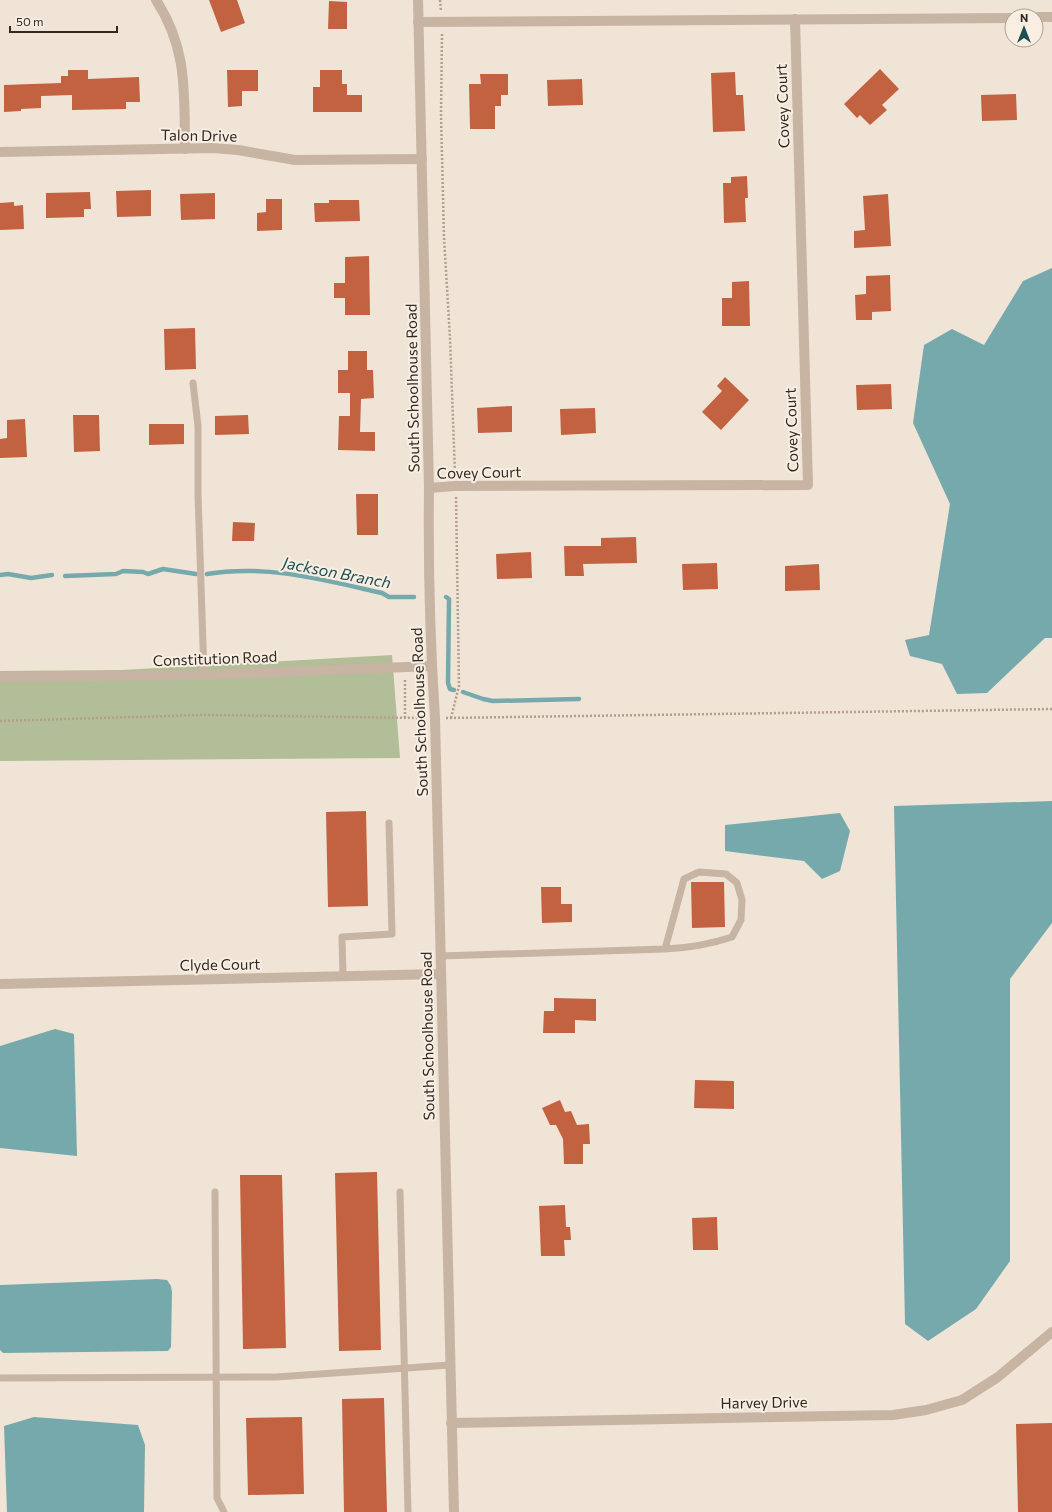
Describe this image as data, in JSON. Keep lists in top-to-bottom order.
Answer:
{
  "streets": {
    "street": [
      "Covey Court",
      "Talon Drive",
      "South Schoolhouse Road",
      "Constitution Road",
      "Clyde Court",
      "Harvey Drive"
    ]
  },
  "crossings": [
    ["Covey Court", "South Schoolhouse Road"],
    ["Talon Drive", "South Schoolhouse Road"],
    ["South Schoolhouse Road", "Constitution Road"],
    ["South Schoolhouse Road", "Clyde Court"],
    ["South Schoolhouse Road", "Harvey Drive"]
  ],
  "water": ["Jackson Branch"],
  "scale_bar": "50 m",
  "north": "top"
}
